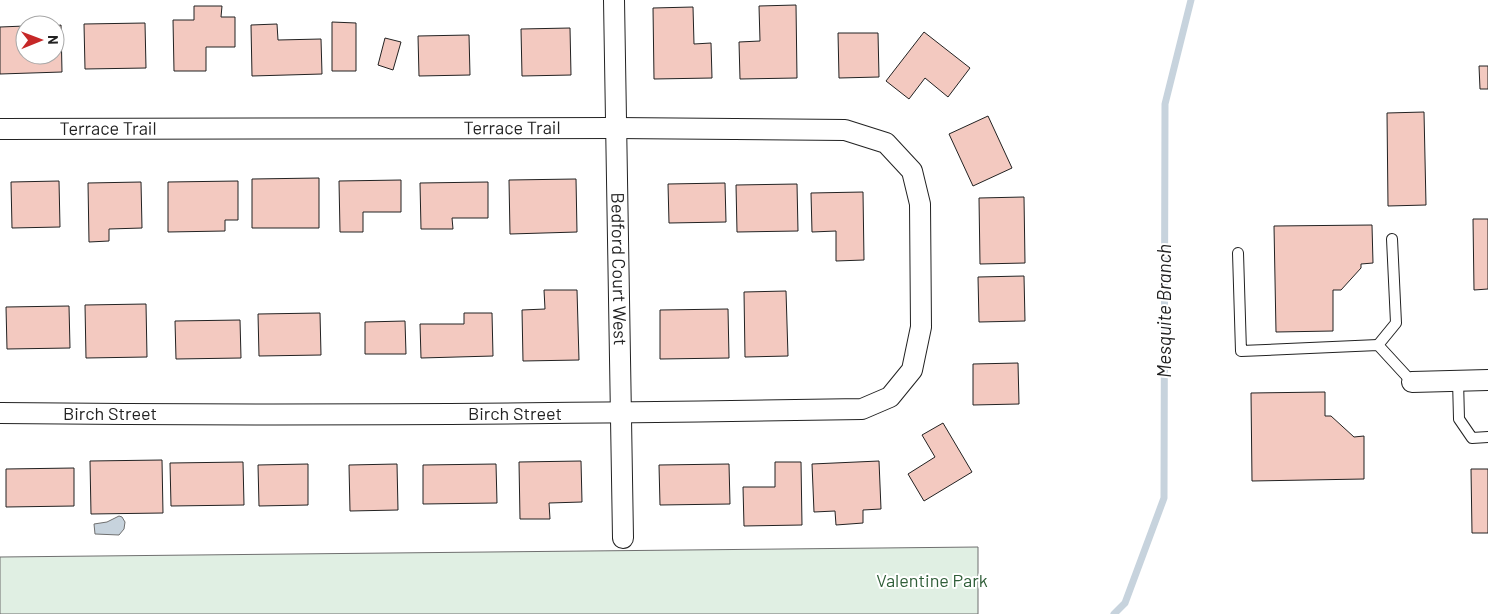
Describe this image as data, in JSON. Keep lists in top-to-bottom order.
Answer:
{
  "streets": {
    "street": ["Terrace Trail", "Bedford Court West", "Birch Street"]
  },
  "crossings": [
    ["Terrace Trail", "Bedford Court West"],
    ["Terrace Trail", "Birch Street"],
    ["Bedford Court West", "Birch Street"]
  ],
  "water": ["Mesquite Branch"],
  "parks": ["Valentine Park"],
  "north": "right"
}
